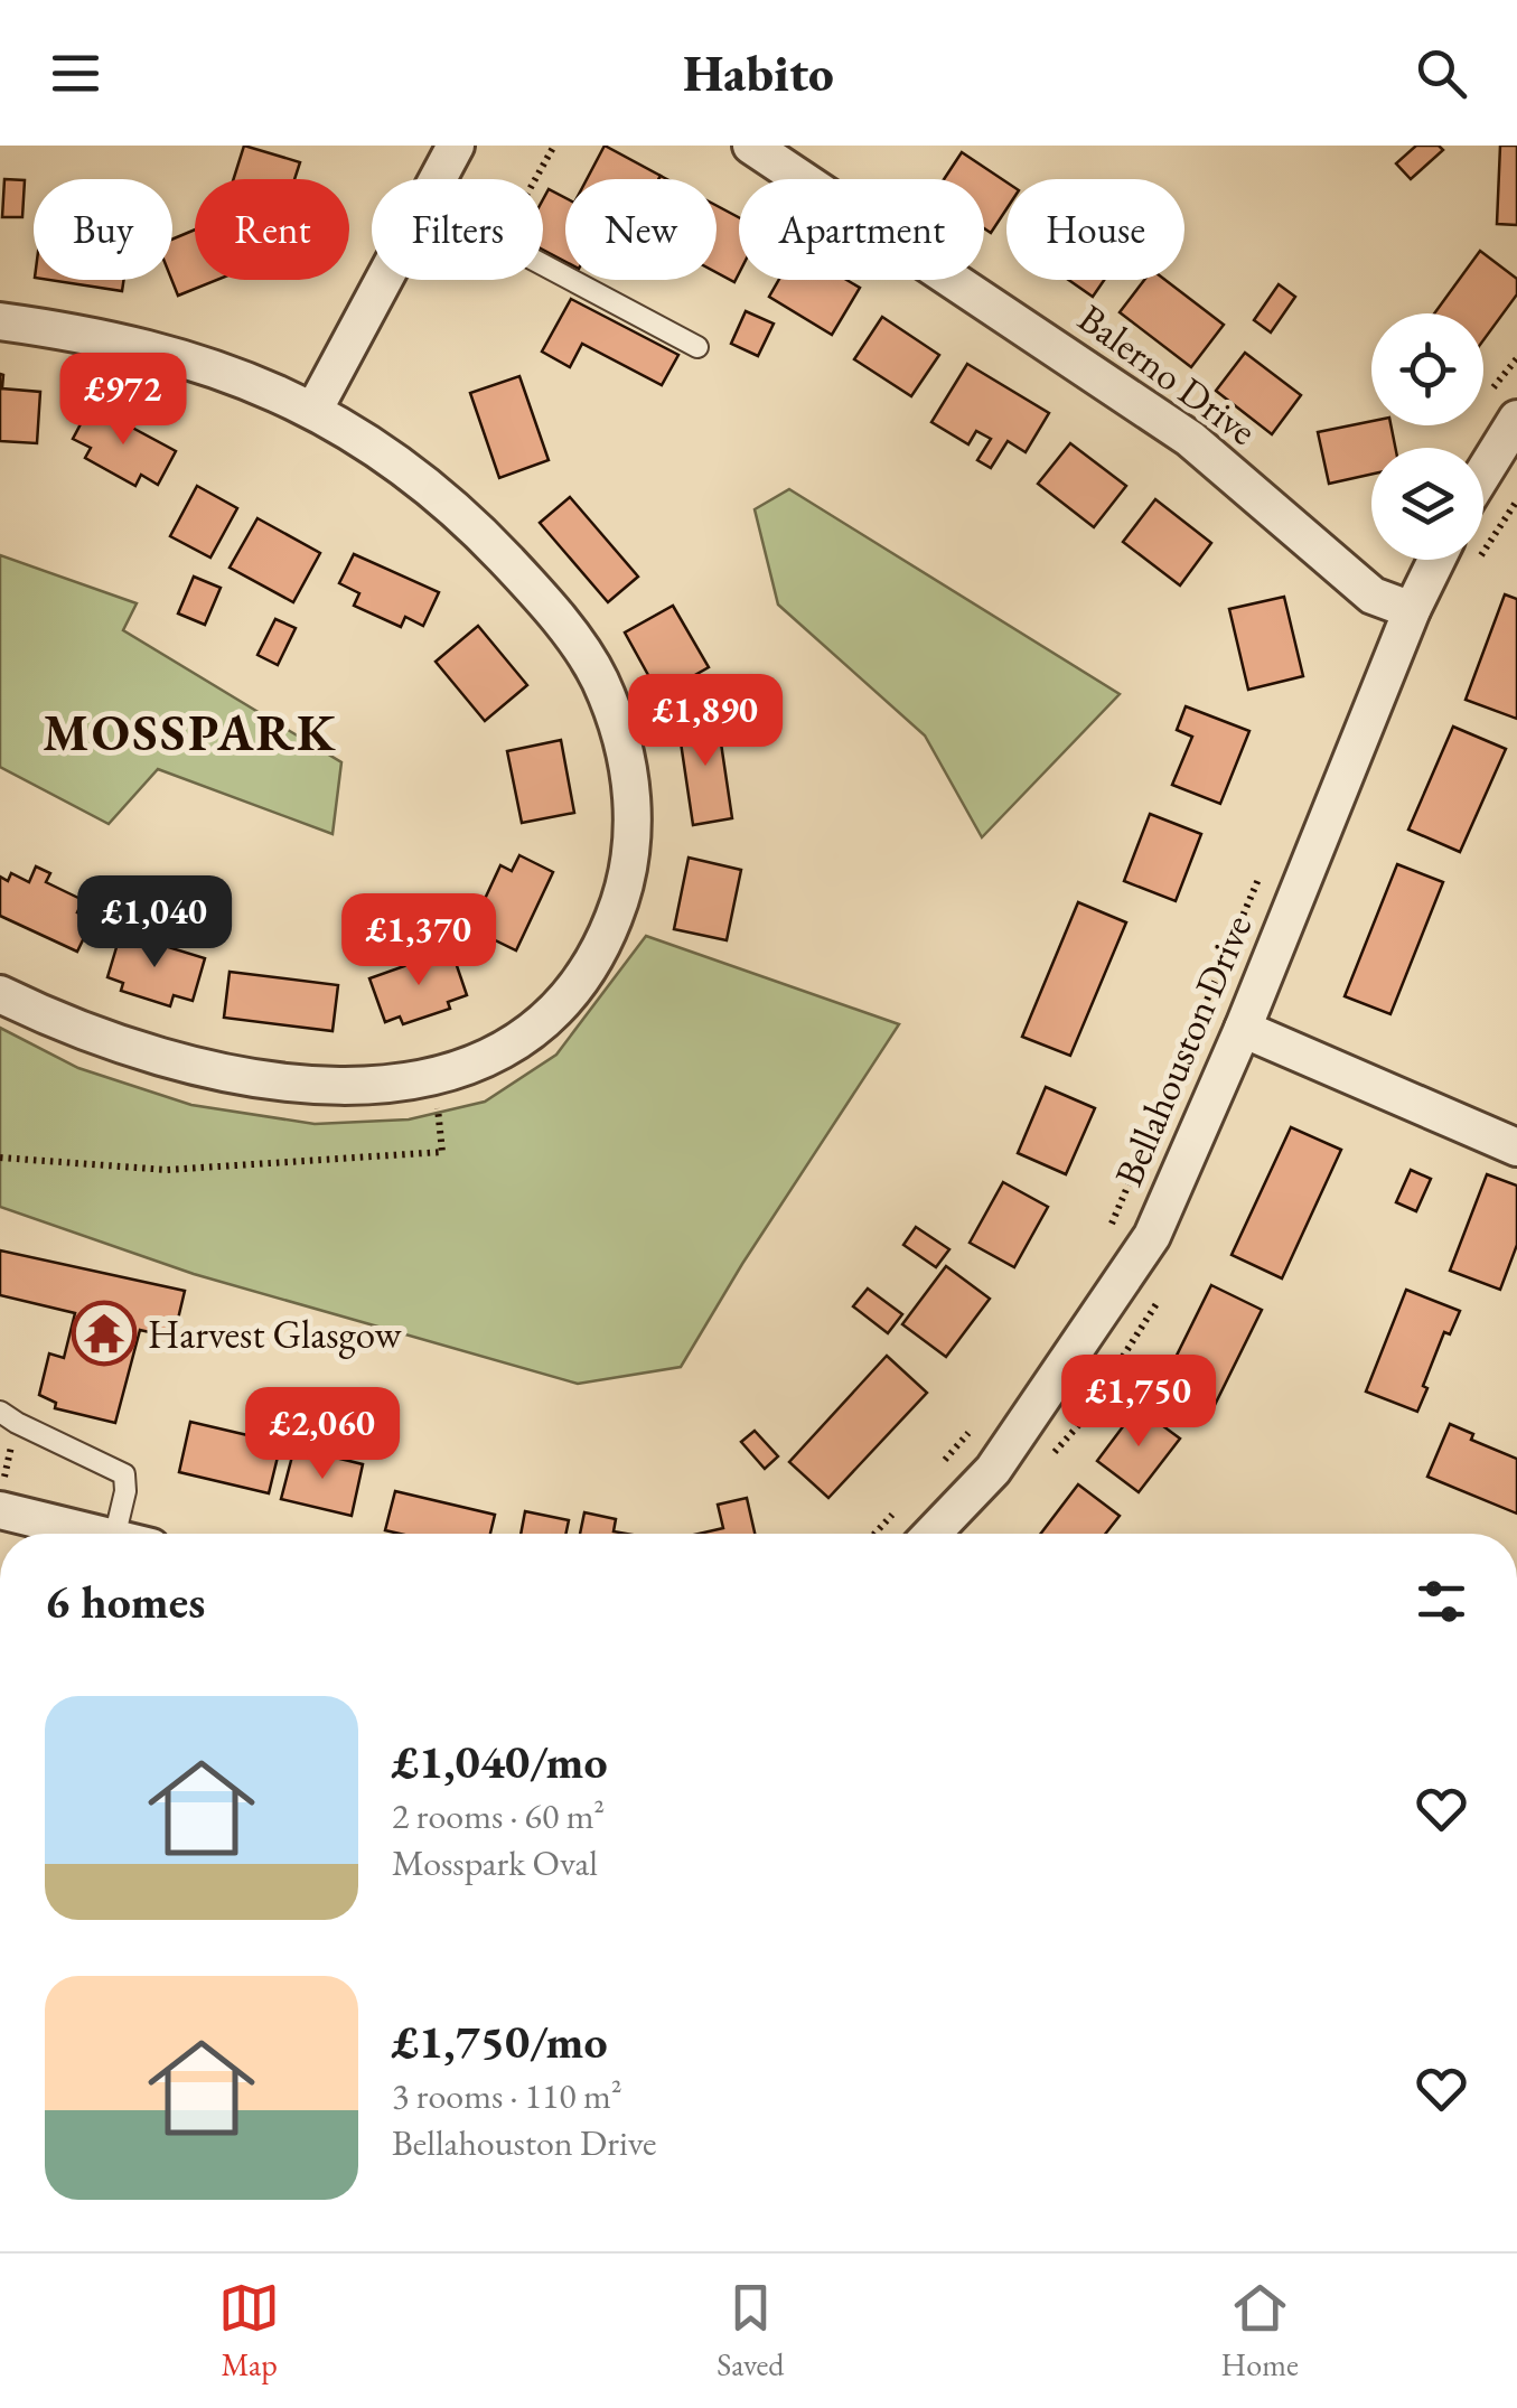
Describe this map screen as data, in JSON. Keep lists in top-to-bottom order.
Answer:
{
  "streets": {
    "street": ["Balerno Drive", "Bellahouston Drive"]
  },
  "crossings": [
    ["Balerno Drive", "Bellahouston Drive"]
  ],
  "districts": ["MOSSPARK"],
  "places": {
    "temple": ["Harvest Glasgow"]
  },
  "page": {
    "header": "Habito",
    "chip": [
      "Buy",
      "Rent",
      "Filters",
      "New",
      "Apartment",
      "House"
    ],
    "price": [
      "£972",
      "£1,890",
      "£1,040",
      "£1,370",
      "£1,750",
      "£2,060"
    ],
    "heading": "6 homes",
    "list": [
      {
        "name": "£1,040/mo",
        "note": "2 rooms · 60 m² · Mosspark Oval"
      },
      {
        "name": "£1,750/mo",
        "note": "3 rooms · 110 m² · Bellahouston Drive"
      }
    ],
    "tabs": ["Map", "Saved", "Home"]
  }
}
